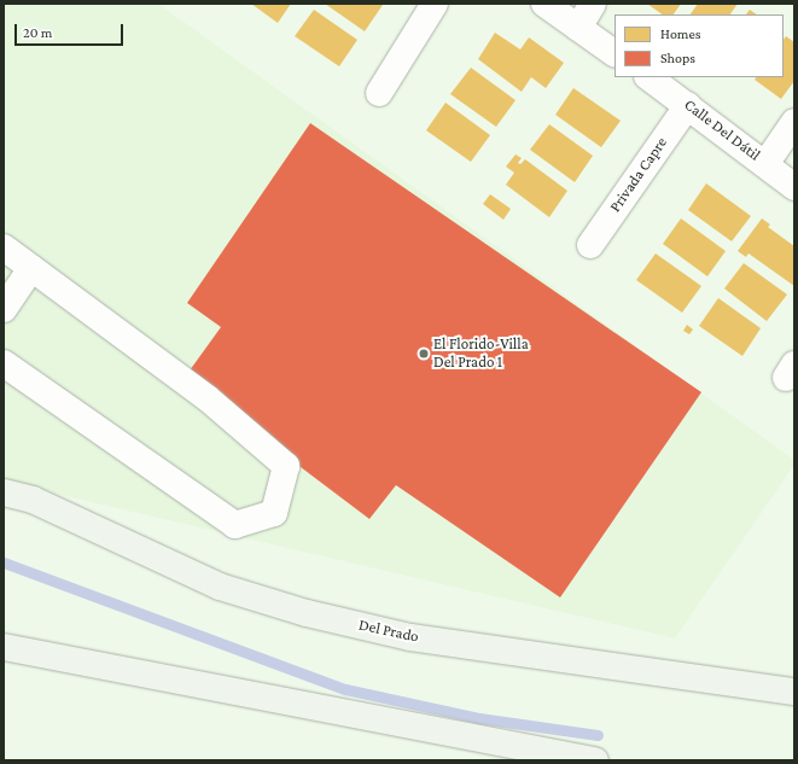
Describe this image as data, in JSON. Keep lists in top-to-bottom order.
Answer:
{
  "streets": {
    "main road": ["Del Prado"],
    "street": ["Calle Del Dátil", "Privada Capre"]
  },
  "crossings": [
    ["Calle Del Dátil", "Privada Capre"]
  ],
  "places": ["El Florido-Villa Del Prado 1"],
  "legend": ["Homes", "Shops"],
  "scale_bar": "20 m"
}
